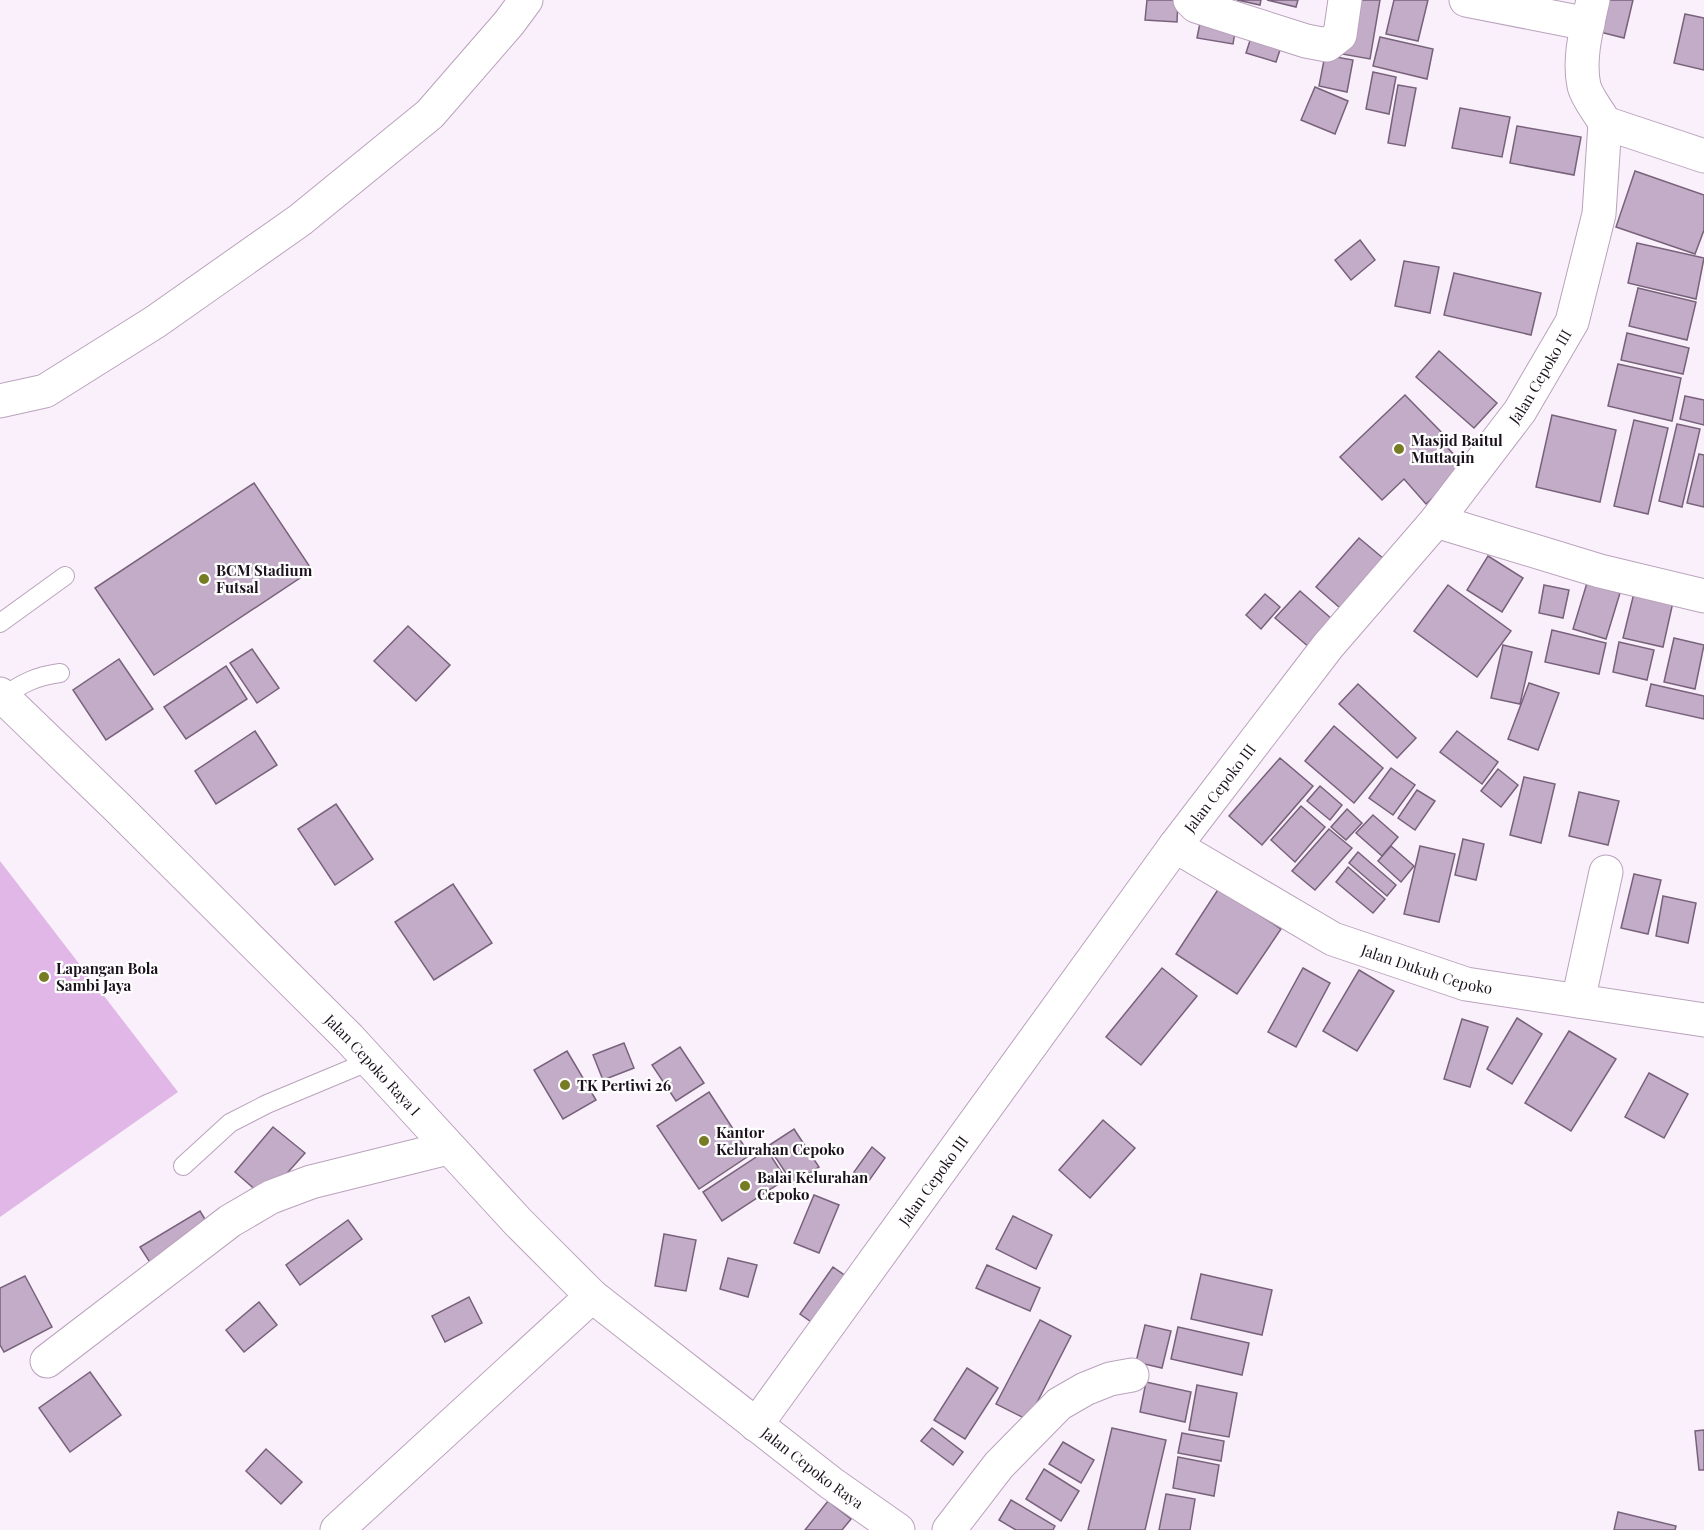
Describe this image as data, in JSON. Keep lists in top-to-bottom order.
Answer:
{
  "streets": {
    "street": [
      "Jalan Cepoko III",
      "Jalan Dukuh Cepoko",
      "Jalan Cepoko Raya I",
      "Jalan Cepoko Raya"
    ]
  },
  "crossings": [
    ["Jalan Cepoko III", "Jalan Dukuh Cepoko"],
    ["Jalan Cepoko III", "Jalan Cepoko Raya I"],
    ["Jalan Cepoko III", "Jalan Cepoko Raya"],
    ["Jalan Cepoko Raya I", "Jalan Cepoko Raya"]
  ],
  "places": [
    "Masjid Baitul Muttaqin",
    "BCM Stadium Futsal",
    "Lapangan Bola Sambi Jaya",
    "TK Pertiwi 26",
    "Kantor Kelurahan Cepoko",
    "Balai Kelurahan Cepoko"
  ]
}
